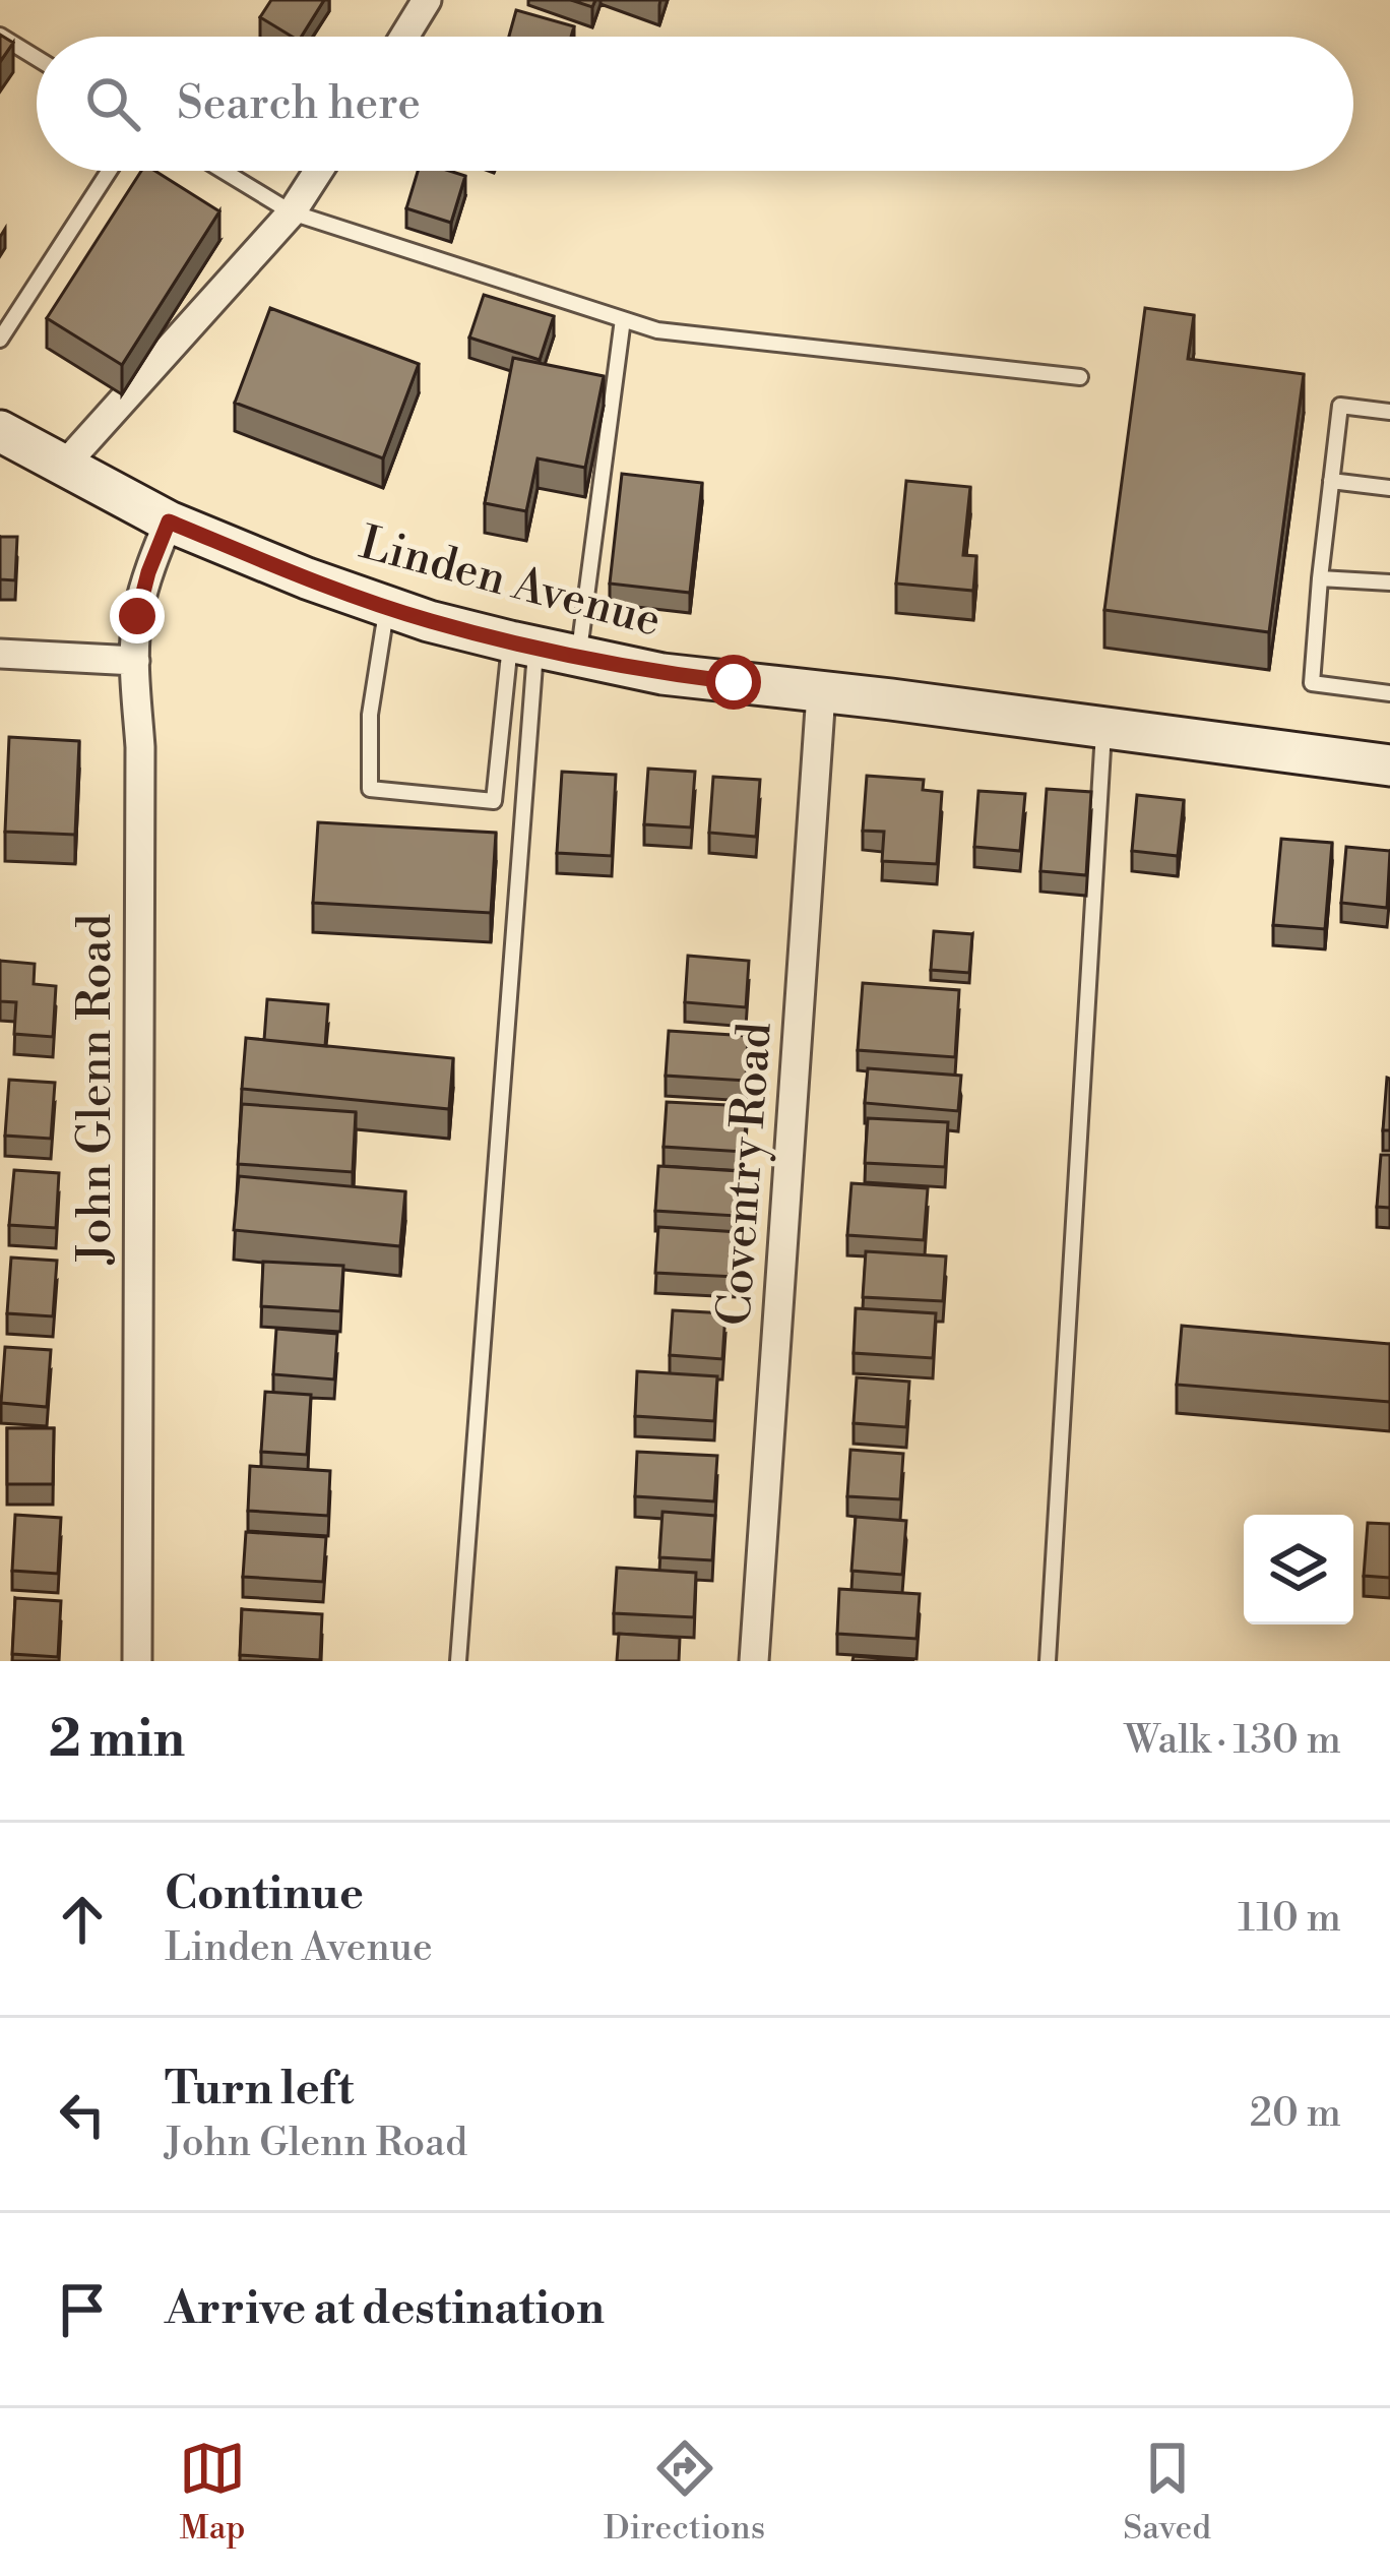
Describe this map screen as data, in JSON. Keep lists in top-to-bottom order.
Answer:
{
  "streets": {
    "main road": ["Linden Avenue"],
    "street": ["John Glenn Road", "Coventry Road"]
  },
  "crossings": [
    ["Linden Avenue", "John Glenn Road"],
    ["Linden Avenue", "Coventry Road"]
  ],
  "page": {
    "search": "Search here",
    "heading": ["2 min", "Walk · 130 m"],
    "list": [
      ["Continue", "Linden Avenue", "110 m"],
      ["Turn left", "John Glenn Road", "20 m"],
      "Arrive at destination"
    ],
    "nav": ["Map", "Directions", "Saved"]
  }
}
